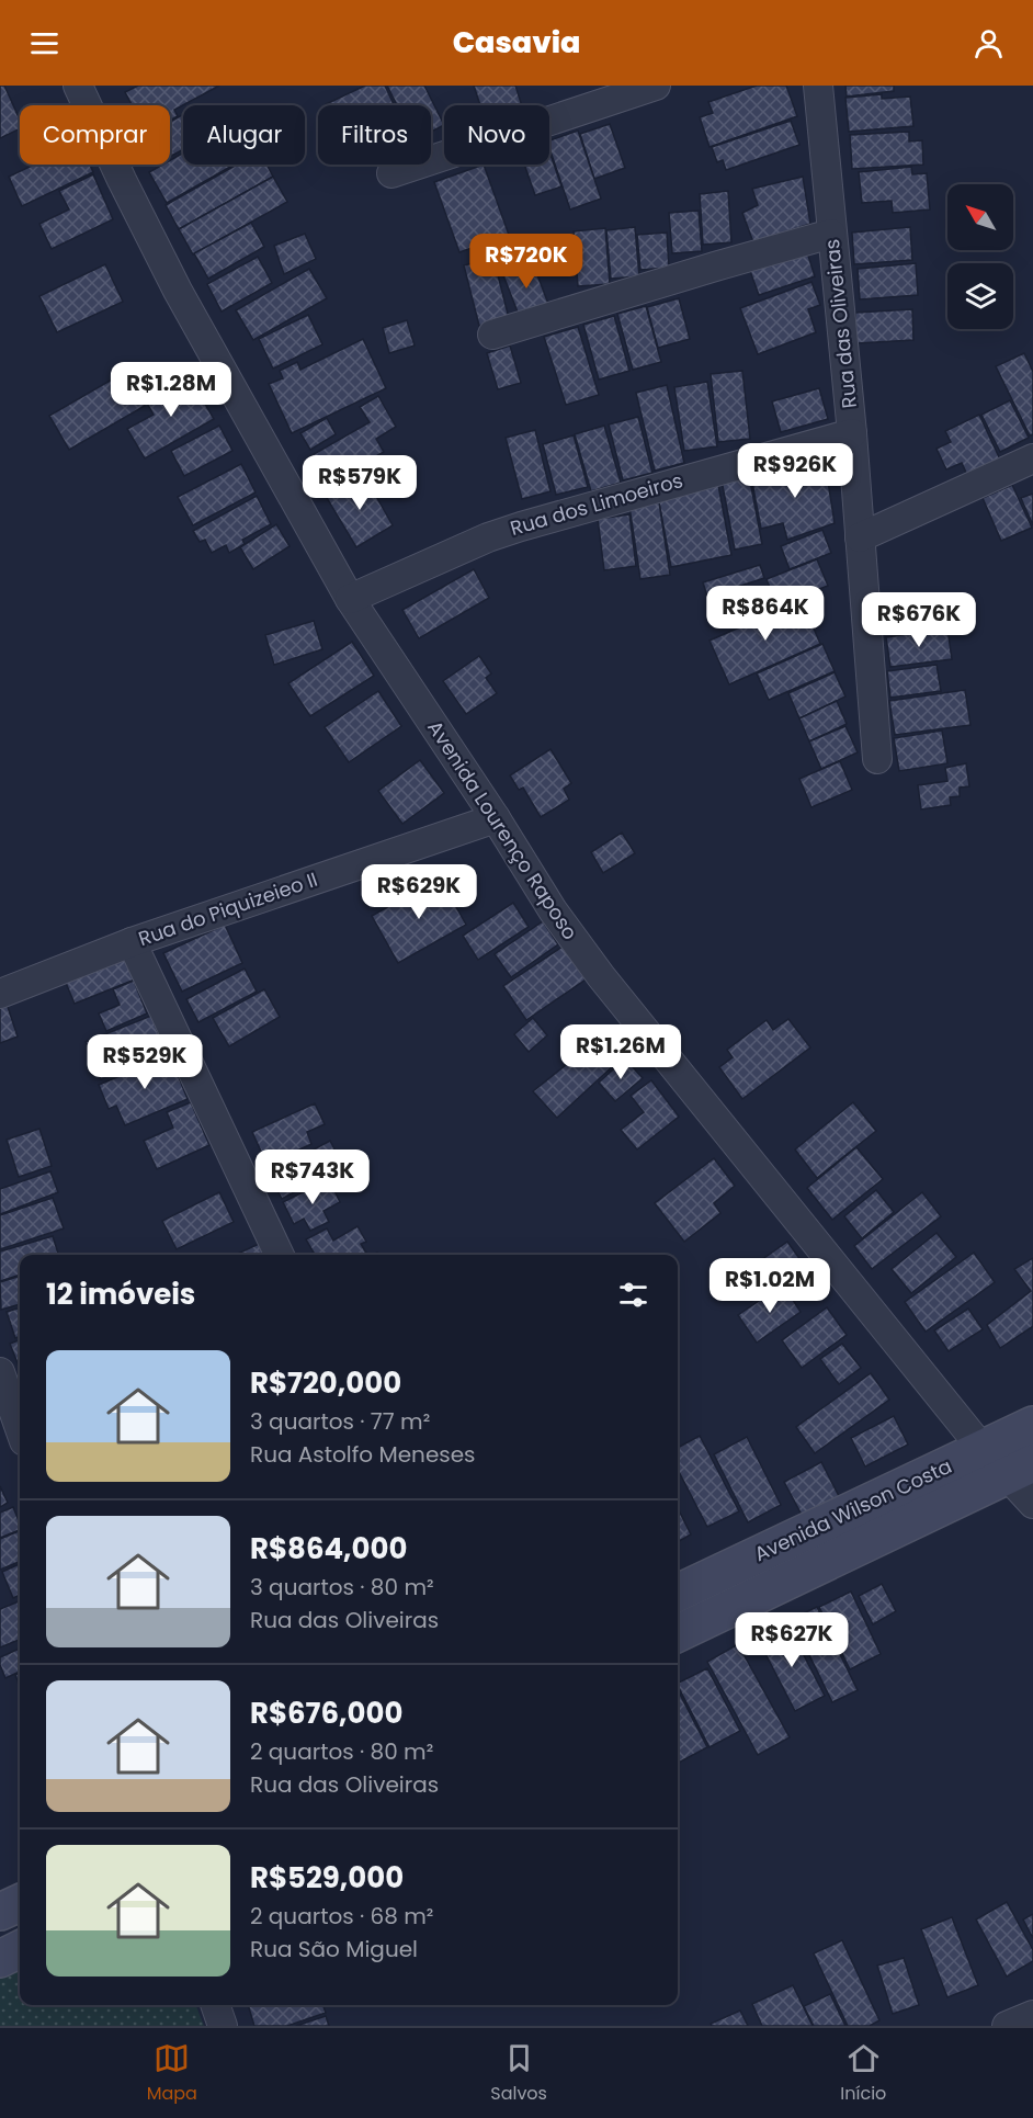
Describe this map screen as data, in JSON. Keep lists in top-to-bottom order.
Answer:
{
  "streets": {
    "street": [
      "Rua das Oliveiras",
      "Rua dos Limoeiros",
      "Avenida Lourenço Raposo",
      "Rua do Piquizeieo II",
      "Avenida Wilson Costa"
    ]
  },
  "crossings": [
    ["Rua das Oliveiras", "Rua dos Limoeiros"],
    ["Rua dos Limoeiros", "Avenida Lourenço Raposo"],
    ["Avenida Lourenço Raposo", "Rua do Piquizeieo II"],
    ["Avenida Lourenço Raposo", "Avenida Wilson Costa"]
  ],
  "north": "top left",
  "page": {
    "header": "Casavia",
    "chip": [
      "Comprar",
      "Alugar",
      "Filtros",
      "Novo"
    ],
    "price": [
      "R$720K",
      "R$1.28M",
      "R$926K",
      "R$579K",
      "R$864K",
      "R$676K",
      "R$629K",
      "R$1.26M",
      "R$529K",
      "R$743K",
      "R$1.02M",
      "R$627K"
    ],
    "heading": "12 imóveis",
    "list": [
      {
        "name": "R$720,000",
        "note": "3 quartos · 77 m² · Rua Astolfo Meneses"
      },
      {
        "name": "R$864,000",
        "note": "3 quartos · 80 m² · Rua das Oliveiras"
      },
      {
        "name": "R$676,000",
        "note": "2 quartos · 80 m² · Rua das Oliveiras"
      },
      {
        "name": "R$529,000",
        "note": "2 quartos · 68 m² · Rua São Miguel"
      }
    ],
    "tabs": ["Mapa", "Salvos", "Início"]
  }
}
